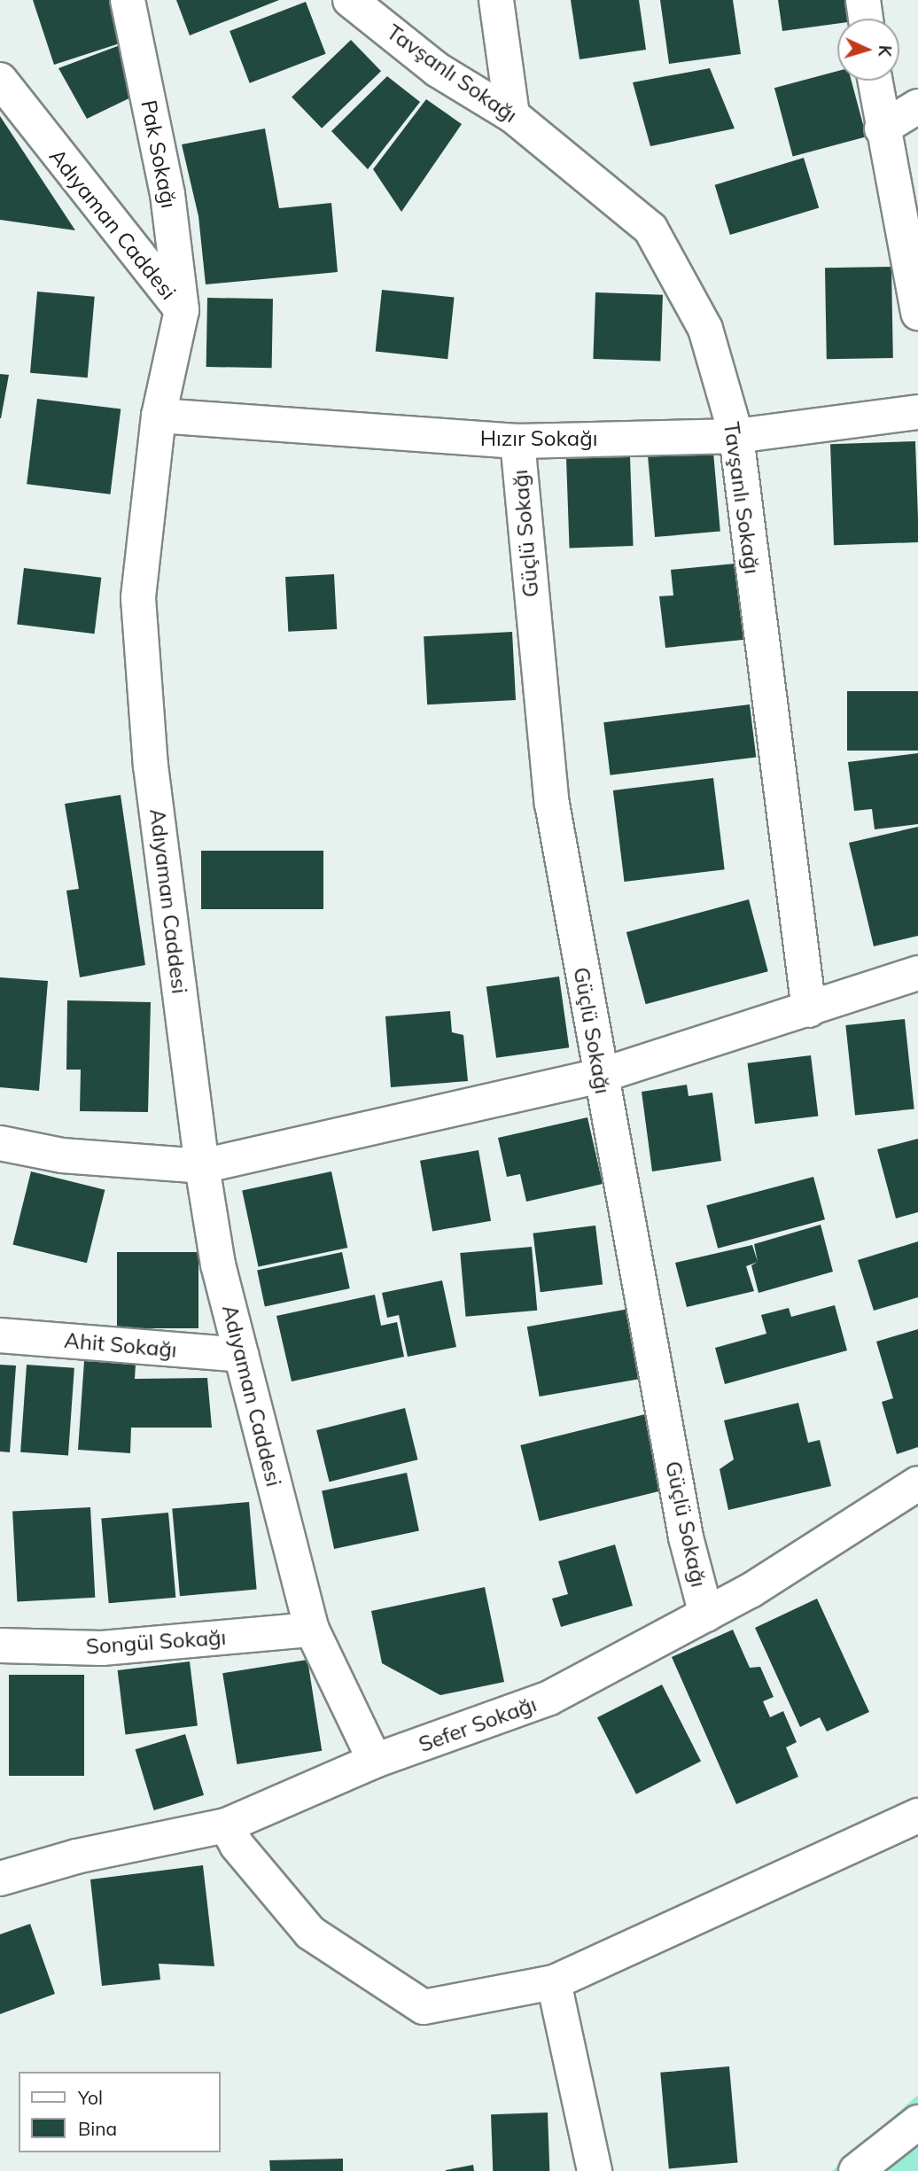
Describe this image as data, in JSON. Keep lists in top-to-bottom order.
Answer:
{
  "streets": {
    "street": [
      "Tavşanlı Sokağı",
      "Pak Sokağı",
      "Adıyaman Caddesi",
      "Hızır Sokağı",
      "Güçlü Sokağı",
      "Ahit Sokağı",
      "Songül Sokağı",
      "Sefer Sokağı"
    ]
  },
  "crossings": [
    ["Tavşanlı Sokağı", "Hızır Sokağı"],
    ["Pak Sokağı", "Adıyaman Caddesi"],
    ["Adıyaman Caddesi", "Hızır Sokağı"],
    ["Adıyaman Caddesi", "Ahit Sokağı"],
    ["Adıyaman Caddesi", "Songül Sokağı"],
    ["Adıyaman Caddesi", "Sefer Sokağı"],
    ["Hızır Sokağı", "Güçlü Sokağı"],
    ["Güçlü Sokağı", "Sefer Sokağı"]
  ],
  "legend": ["Yol", "Bina"],
  "north": "right"
}
